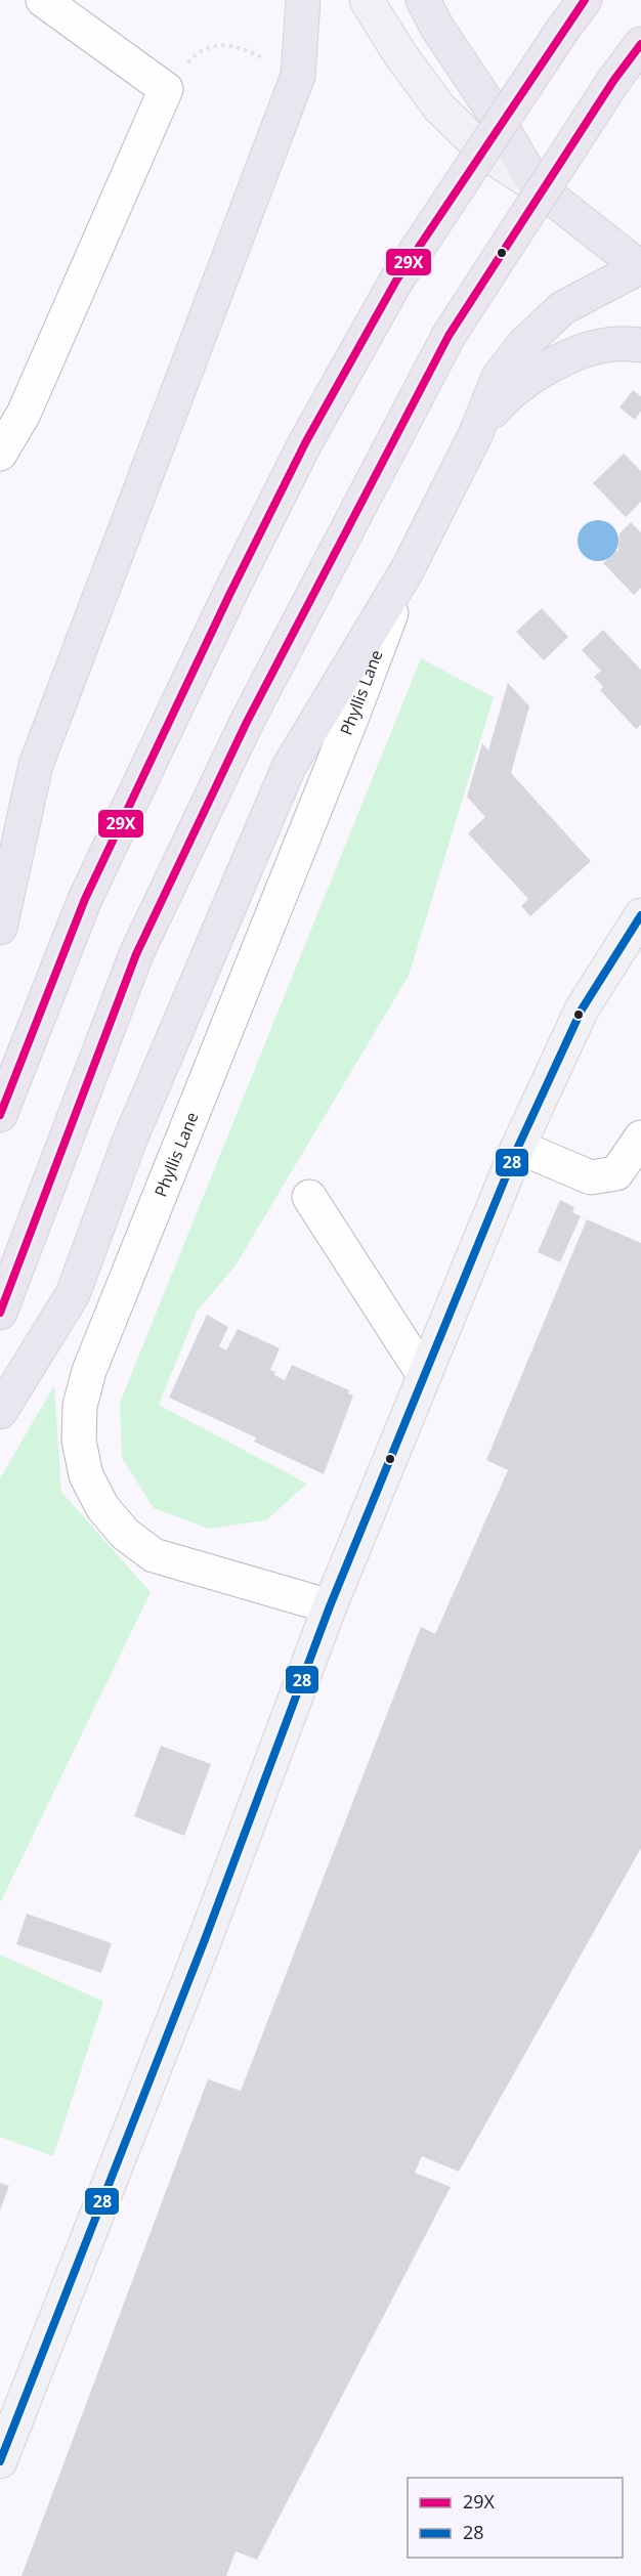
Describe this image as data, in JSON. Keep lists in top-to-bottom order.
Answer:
{
  "streets": {
    "street": ["Phyllis Lane"]
  },
  "lines": ["transit line 29X", "transit line 28"],
  "legend": ["29X", "28"]
}
